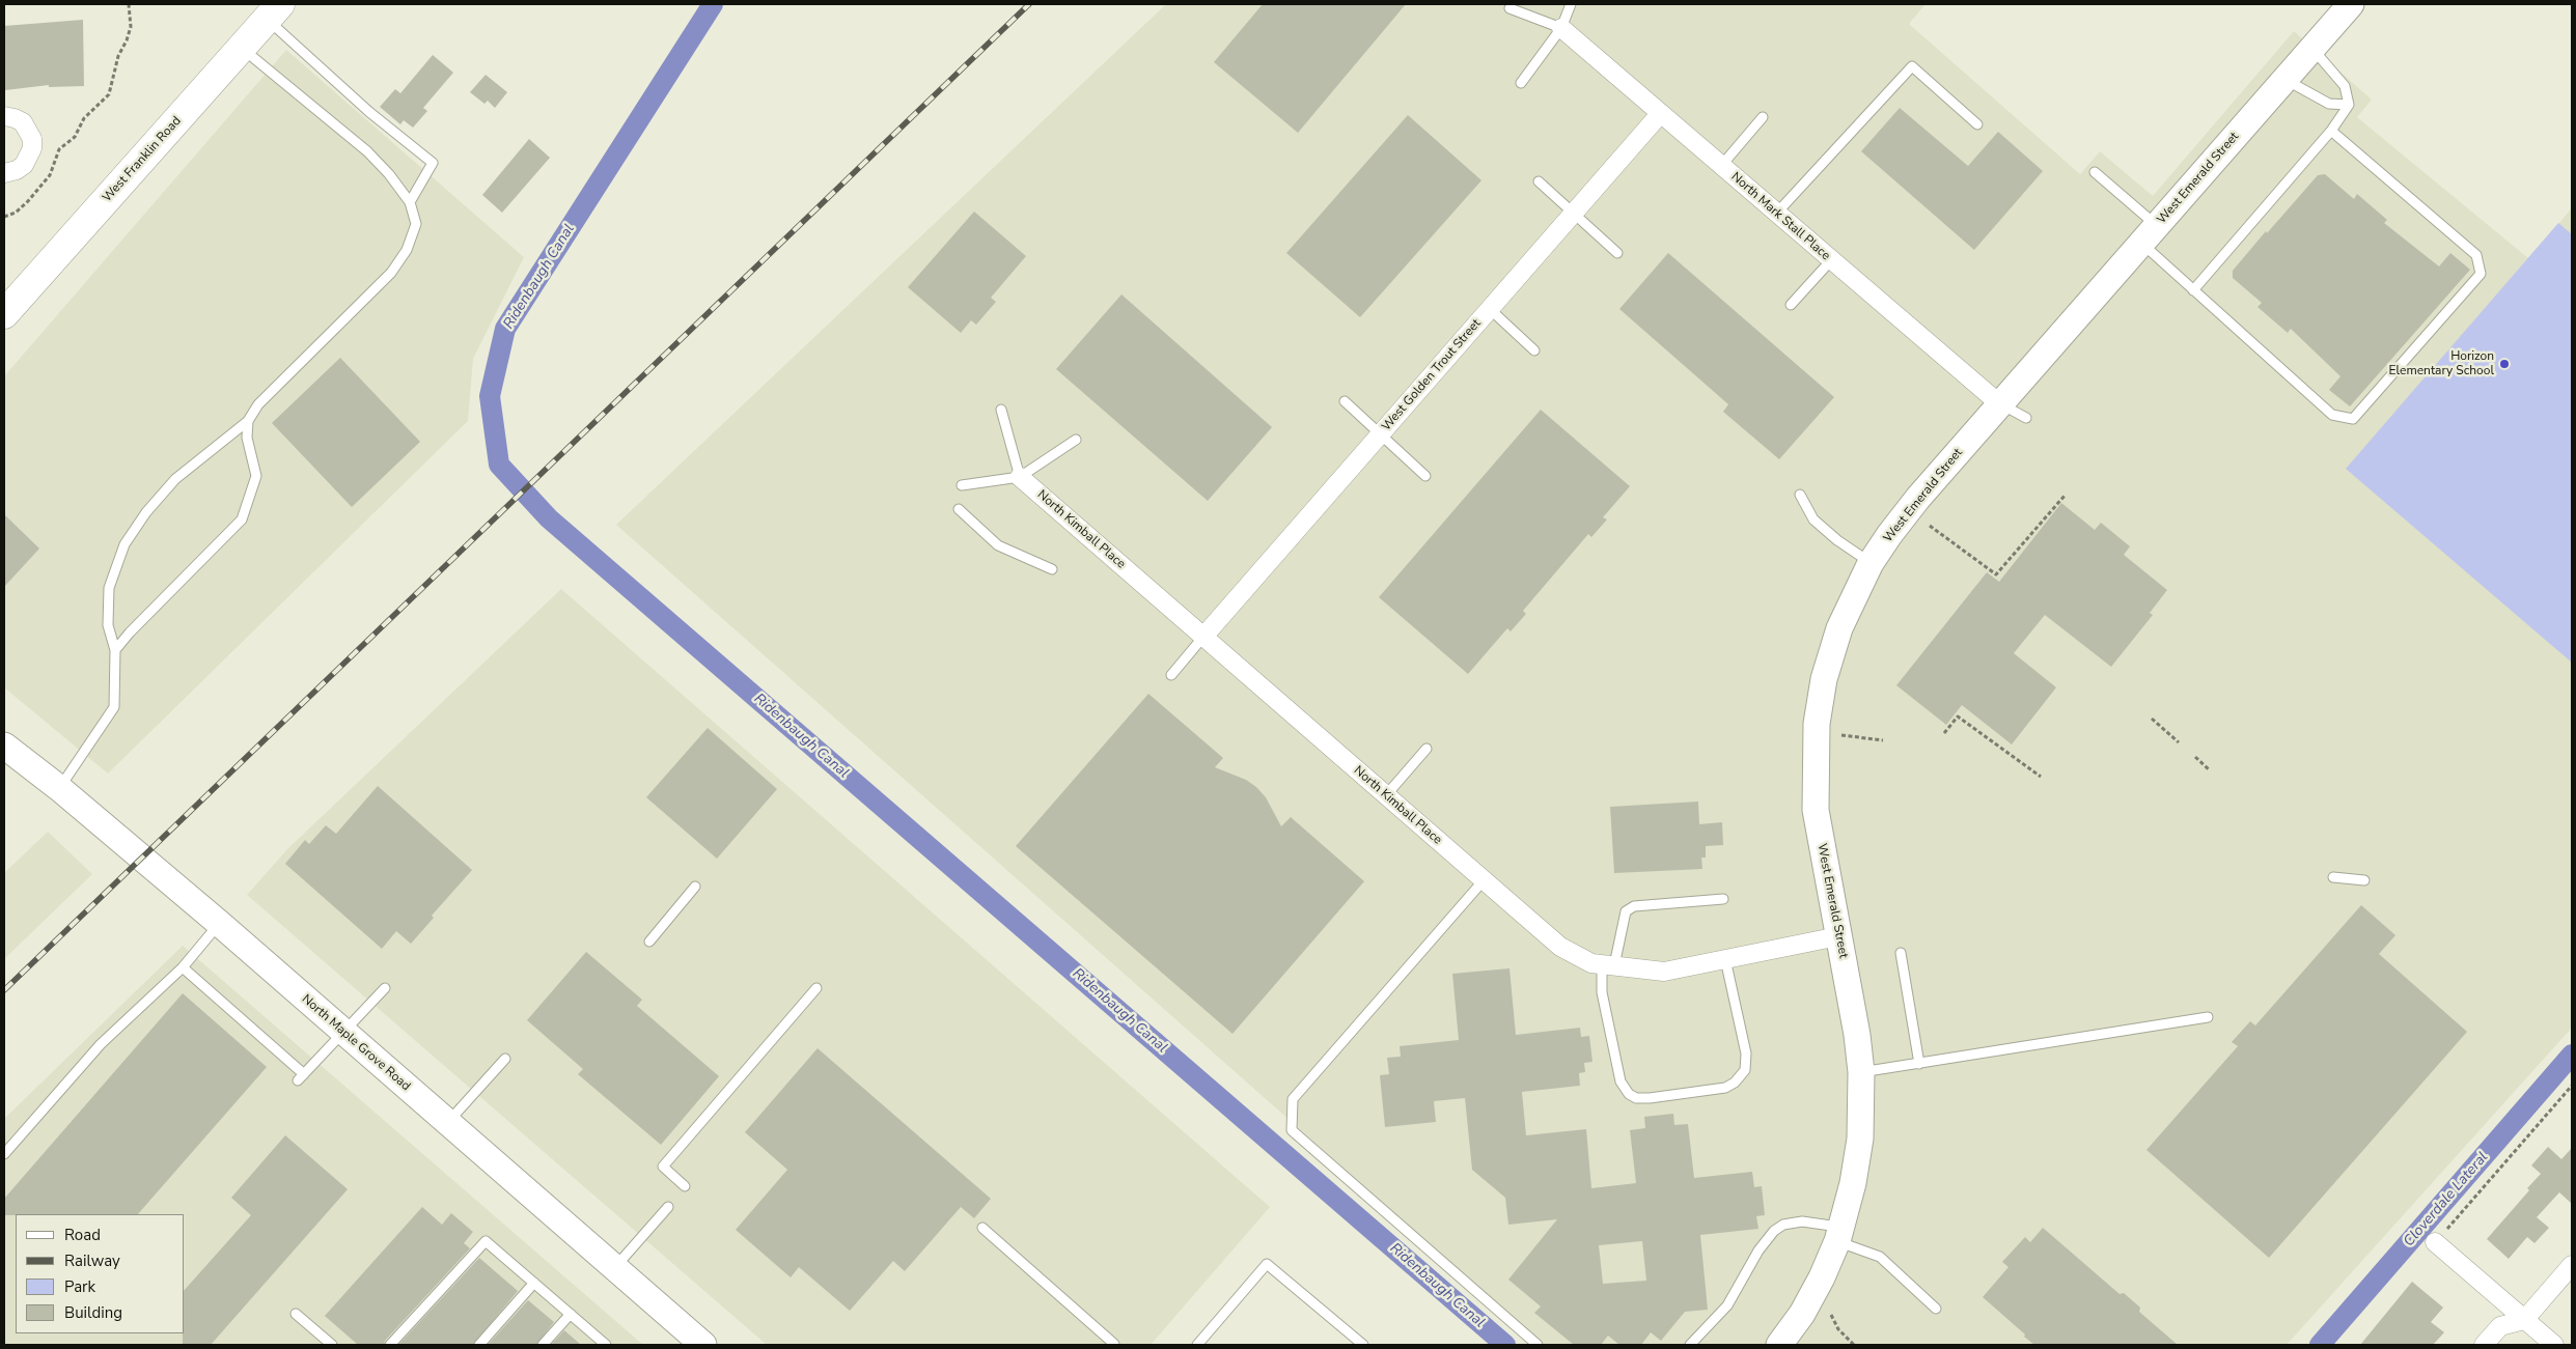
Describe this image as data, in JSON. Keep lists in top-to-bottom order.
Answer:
{
  "streets": {
    "main road": ["West Franklin Road", "West Emerald Street", "North Maple Grove Road"],
    "street": ["North Mark Stall Place", "West Golden Trout Street", "North Kimball Place"]
  },
  "crossings": [
    ["West Emerald Street", "North Mark Stall Place"],
    ["West Emerald Street", "North Kimball Place"],
    ["North Mark Stall Place", "West Golden Trout Street"],
    ["West Golden Trout Street", "North Kimball Place"]
  ],
  "water": ["Ridenbaugh Canal", "Cloverdale Lateral"],
  "places": ["Horizon Elementary School"],
  "legend": [
    "Road",
    "Railway",
    "Park",
    "Building"
  ]
}
